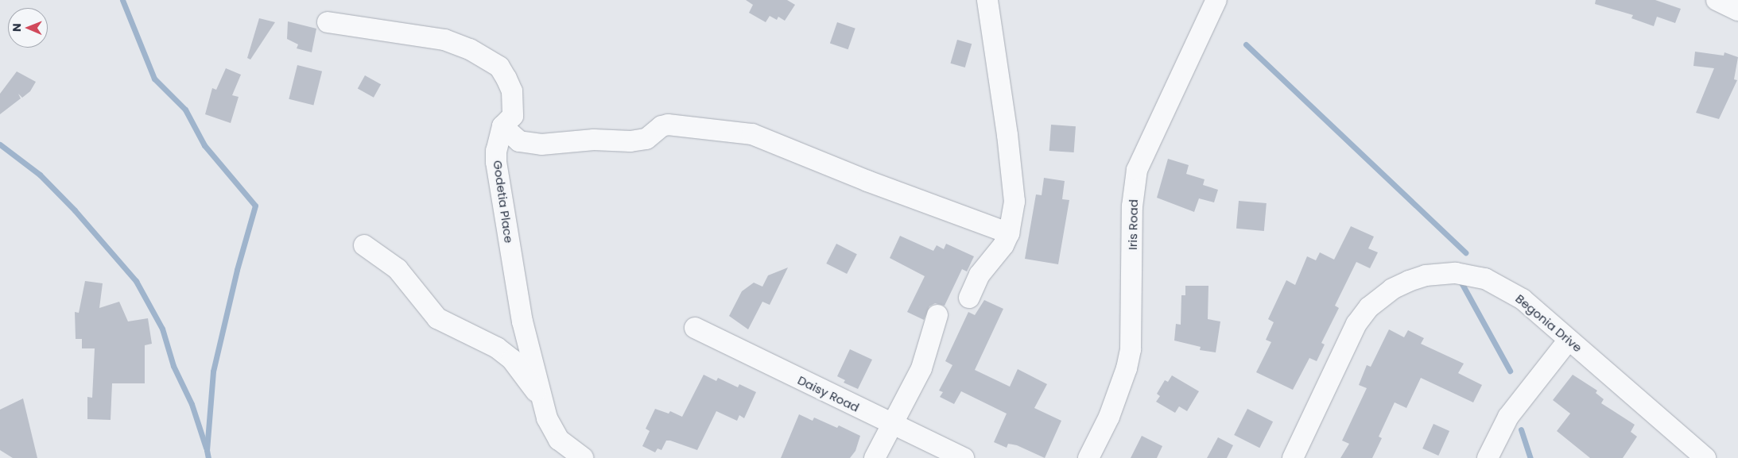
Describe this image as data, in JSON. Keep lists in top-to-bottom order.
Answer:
{
  "streets": {
    "street": [
      "Godetia Place",
      "Iris Road",
      "Begonia Drive",
      "Daisy Road"
    ]
  },
  "north": "left"
}
